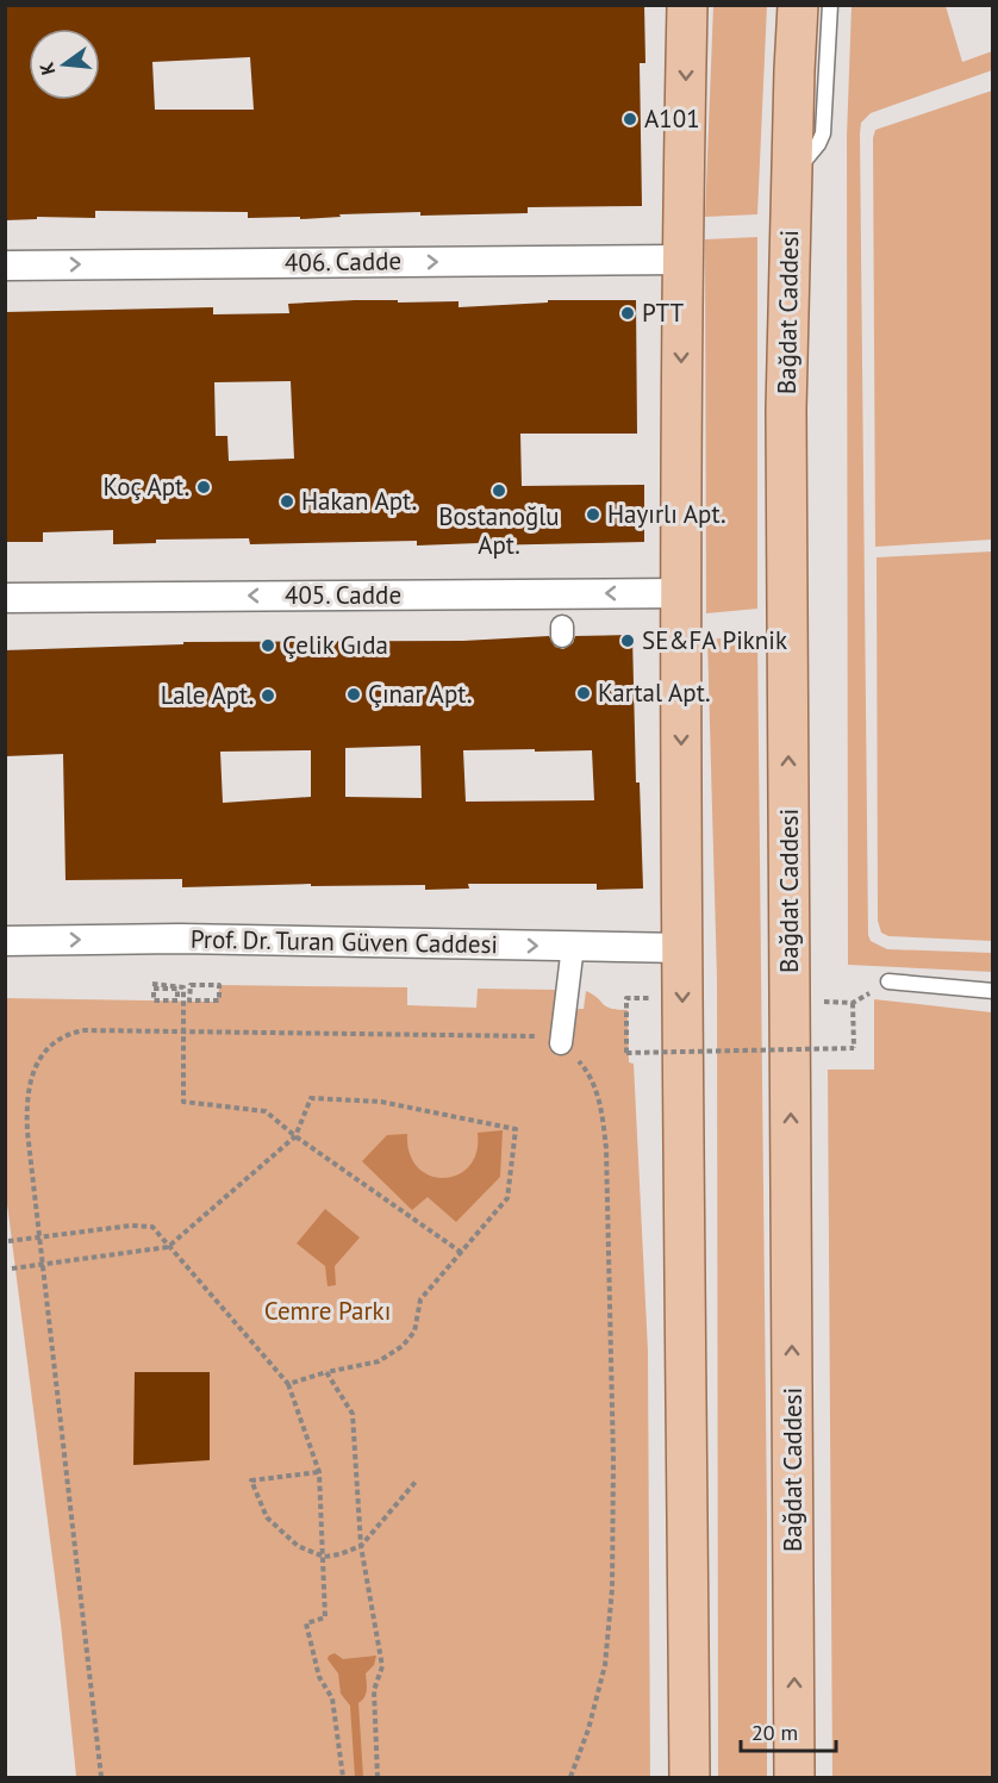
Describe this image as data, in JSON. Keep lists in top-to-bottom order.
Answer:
{
  "streets": {
    "main road": ["Bağdat Caddesi"],
    "street": ["406. Cadde", "405. Cadde", "Prof. Dr. Turan Güven Caddesi"]
  },
  "one_way": ["406. Cadde", "405. Cadde", "Prof. Dr. Turan Güven Caddesi"],
  "parks": ["Cemre Parkı"],
  "places": [
    "A101",
    "PTT",
    "Koç Apt.",
    "Bostanoğlu Apt.",
    "Hakan Apt.",
    "Hayırlı Apt.",
    "SE&FA Piknik",
    "Çelik Gıda",
    "Kartal Apt.",
    "Çınar Apt.",
    "Lale Apt."
  ],
  "scale_bar": "20 m",
  "north": "left"
}
